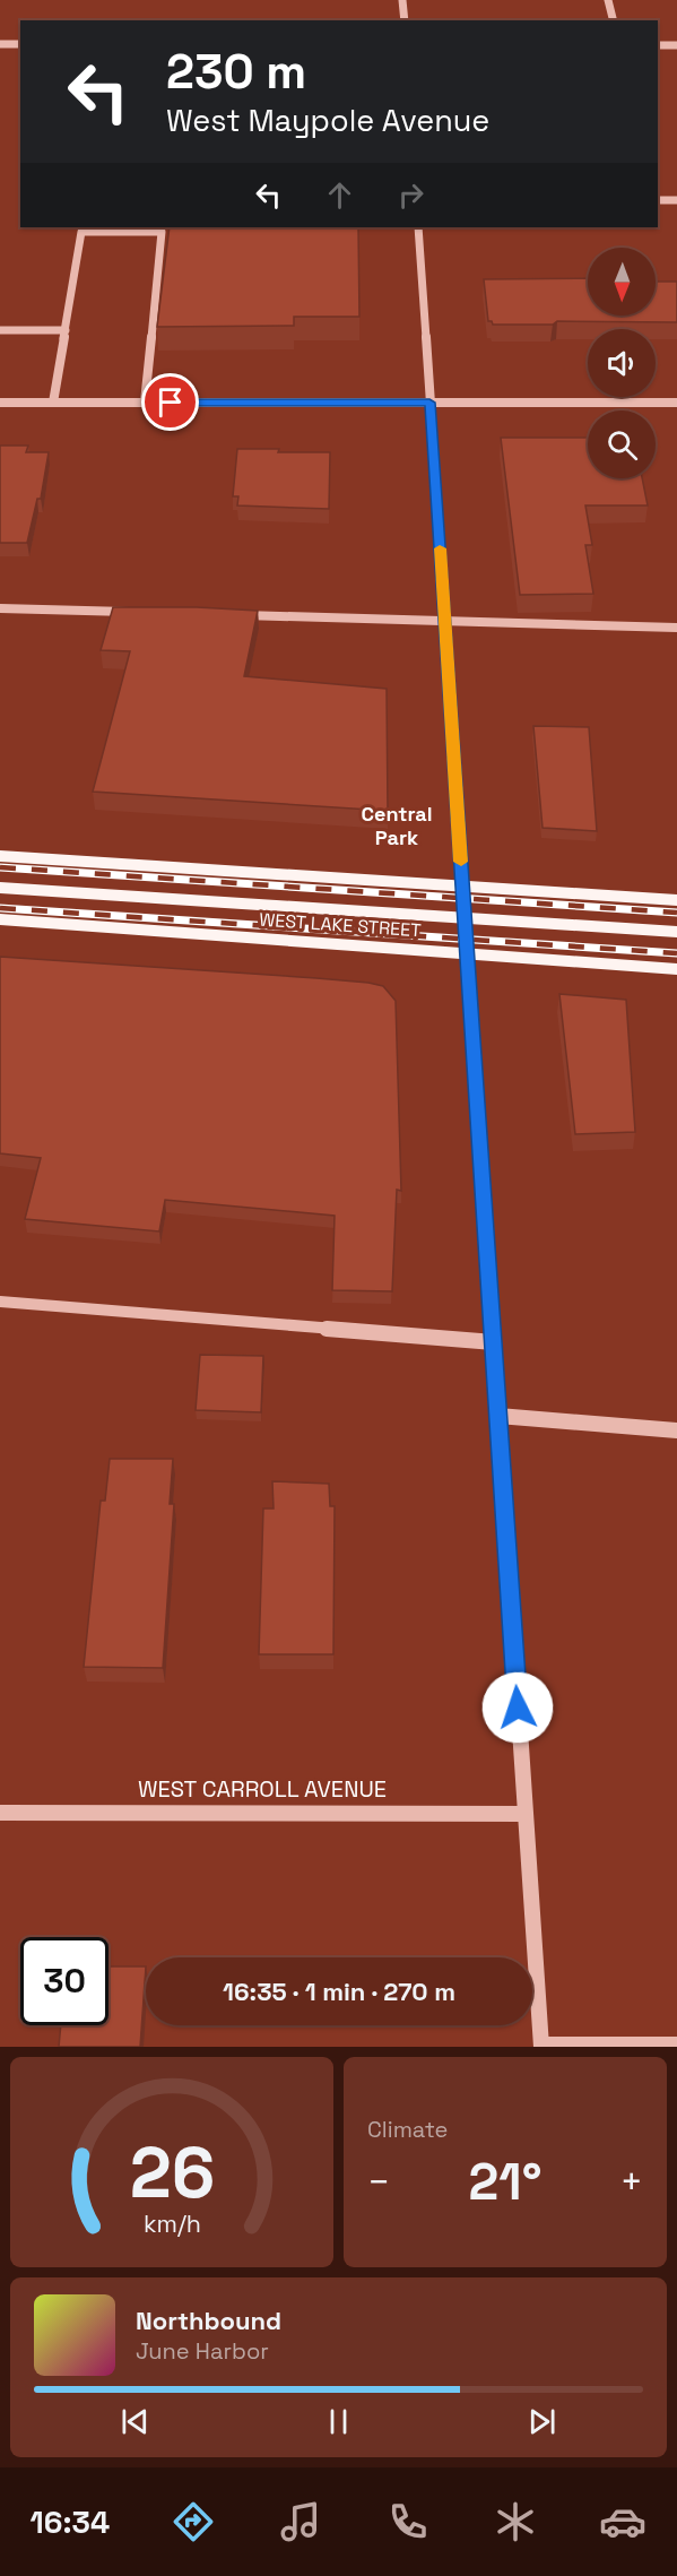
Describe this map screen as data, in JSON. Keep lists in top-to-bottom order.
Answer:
{
  "streets": {
    "main road": ["WEST LAKE STREET"],
    "street": ["WEST CARROLL AVENUE"]
  },
  "districts": ["Central Park"],
  "north": "bottom",
  "page": {
    "turn": ["230 m", "West Maypole Avenue"],
    "limit": "30",
    "trip": "16:35 · 1 min · 270 m",
    "tile": "Climate",
    "heat": ["−", "21°", "+"],
    "song": ["Northbound", "June Harbor"],
    "tabs": "16:34",
    "gauge": ["26", "km/h"]
  }
}
